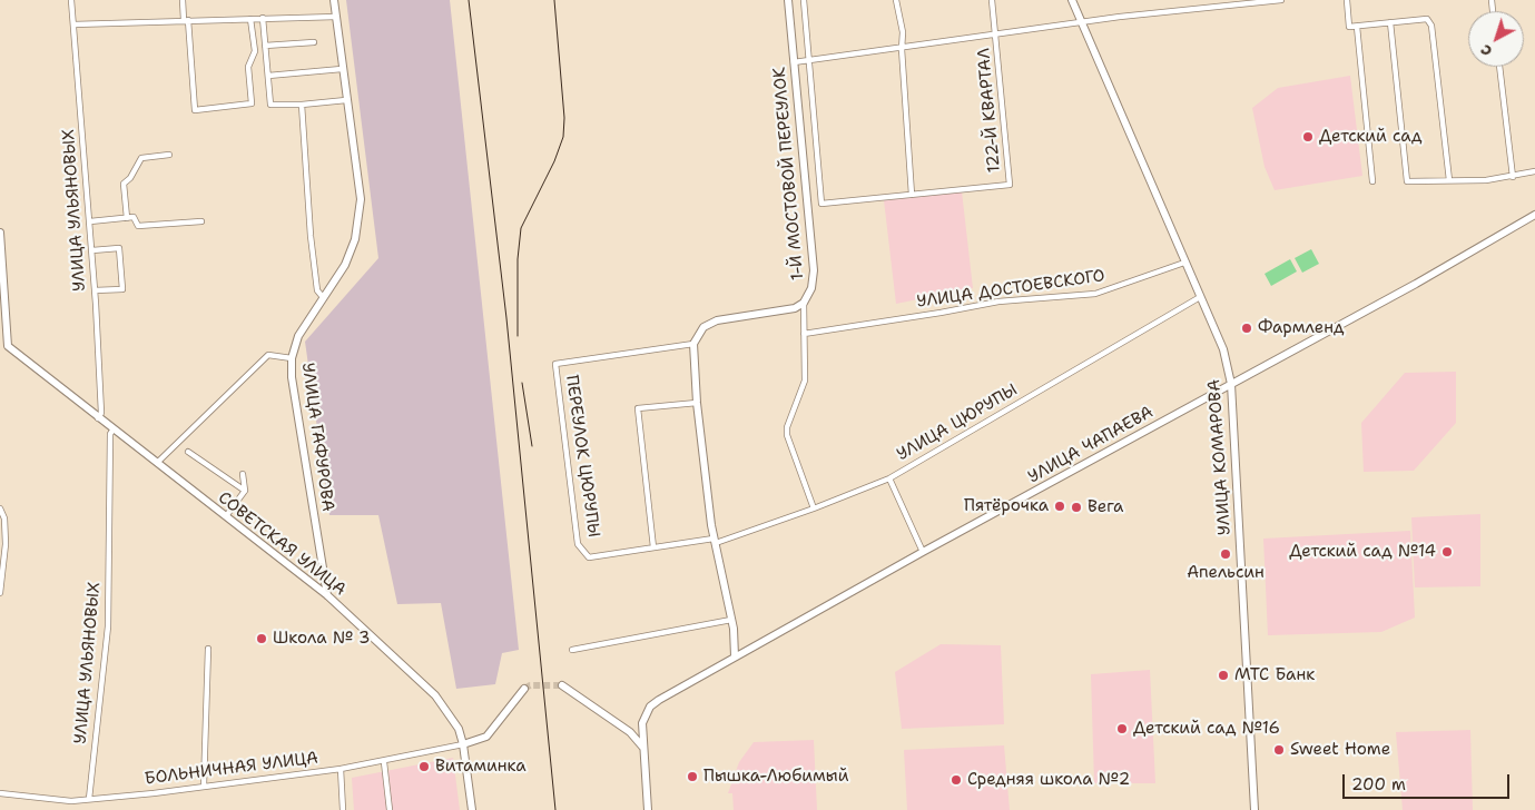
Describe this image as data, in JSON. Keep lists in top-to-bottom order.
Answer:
{
  "streets": {
    "street": [
      "122-Й КВАРТАЛ",
      "1-Й МОСТОВОЙ ПЕРЕУЛОК",
      "УЛИЦА УЛЬЯНОВЫХ",
      "УЛИЦА ДОСТОЕВСКОГО",
      "УЛИЦА ЦЮРУПЫ",
      "УЛИЦА ГАФУРОВА",
      "УЛИЦА ЧАПАЕВА",
      "ПЕРЕУЛОК ЦЮРУПЫ",
      "УЛИЦА КОМАРОВА",
      "СОВЕТСКАЯ УЛИЦА",
      "БОЛЬНИЧНАЯ УЛИЦА"
    ]
  },
  "crossings": [
    ["1-Й МОСТОВОЙ ПЕРЕУЛОК", "ПЕРЕУЛОК ЦЮРУПЫ"],
    ["УЛИЦА УЛЬЯНОВЫХ", "СОВЕТСКАЯ УЛИЦА"],
    ["УЛИЦА УЛЬЯНОВЫХ", "БОЛЬНИЧНАЯ УЛИЦА"],
    ["УЛИЦА ДОСТОЕВСКОГО", "УЛИЦА КОМАРОВА"],
    ["УЛИЦА ЦЮРУПЫ", "ПЕРЕУЛОК ЦЮРУПЫ"],
    ["УЛИЦА ЦЮРУПЫ", "УЛИЦА КОМАРОВА"],
    ["УЛИЦА ГАФУРОВА", "СОВЕТСКАЯ УЛИЦА"],
    ["УЛИЦА ЧАПАЕВА", "УЛИЦА КОМАРОВА"],
    ["СОВЕТСКАЯ УЛИЦА", "БОЛЬНИЧНАЯ УЛИЦА"]
  ],
  "places": [
    "Детский сад",
    "Фармленд",
    "Пятёрочка",
    "Вега",
    "Детский сад №14",
    "Апельсин",
    "Школа № 3",
    "МТС Банк",
    "Детский сад №16",
    "Sweet Home",
    "Витаминка",
    "Пышка-Любимый",
    "Средняя школа №2"
  ],
  "scale_bar": "200 m",
  "north": "bottom left"
}
